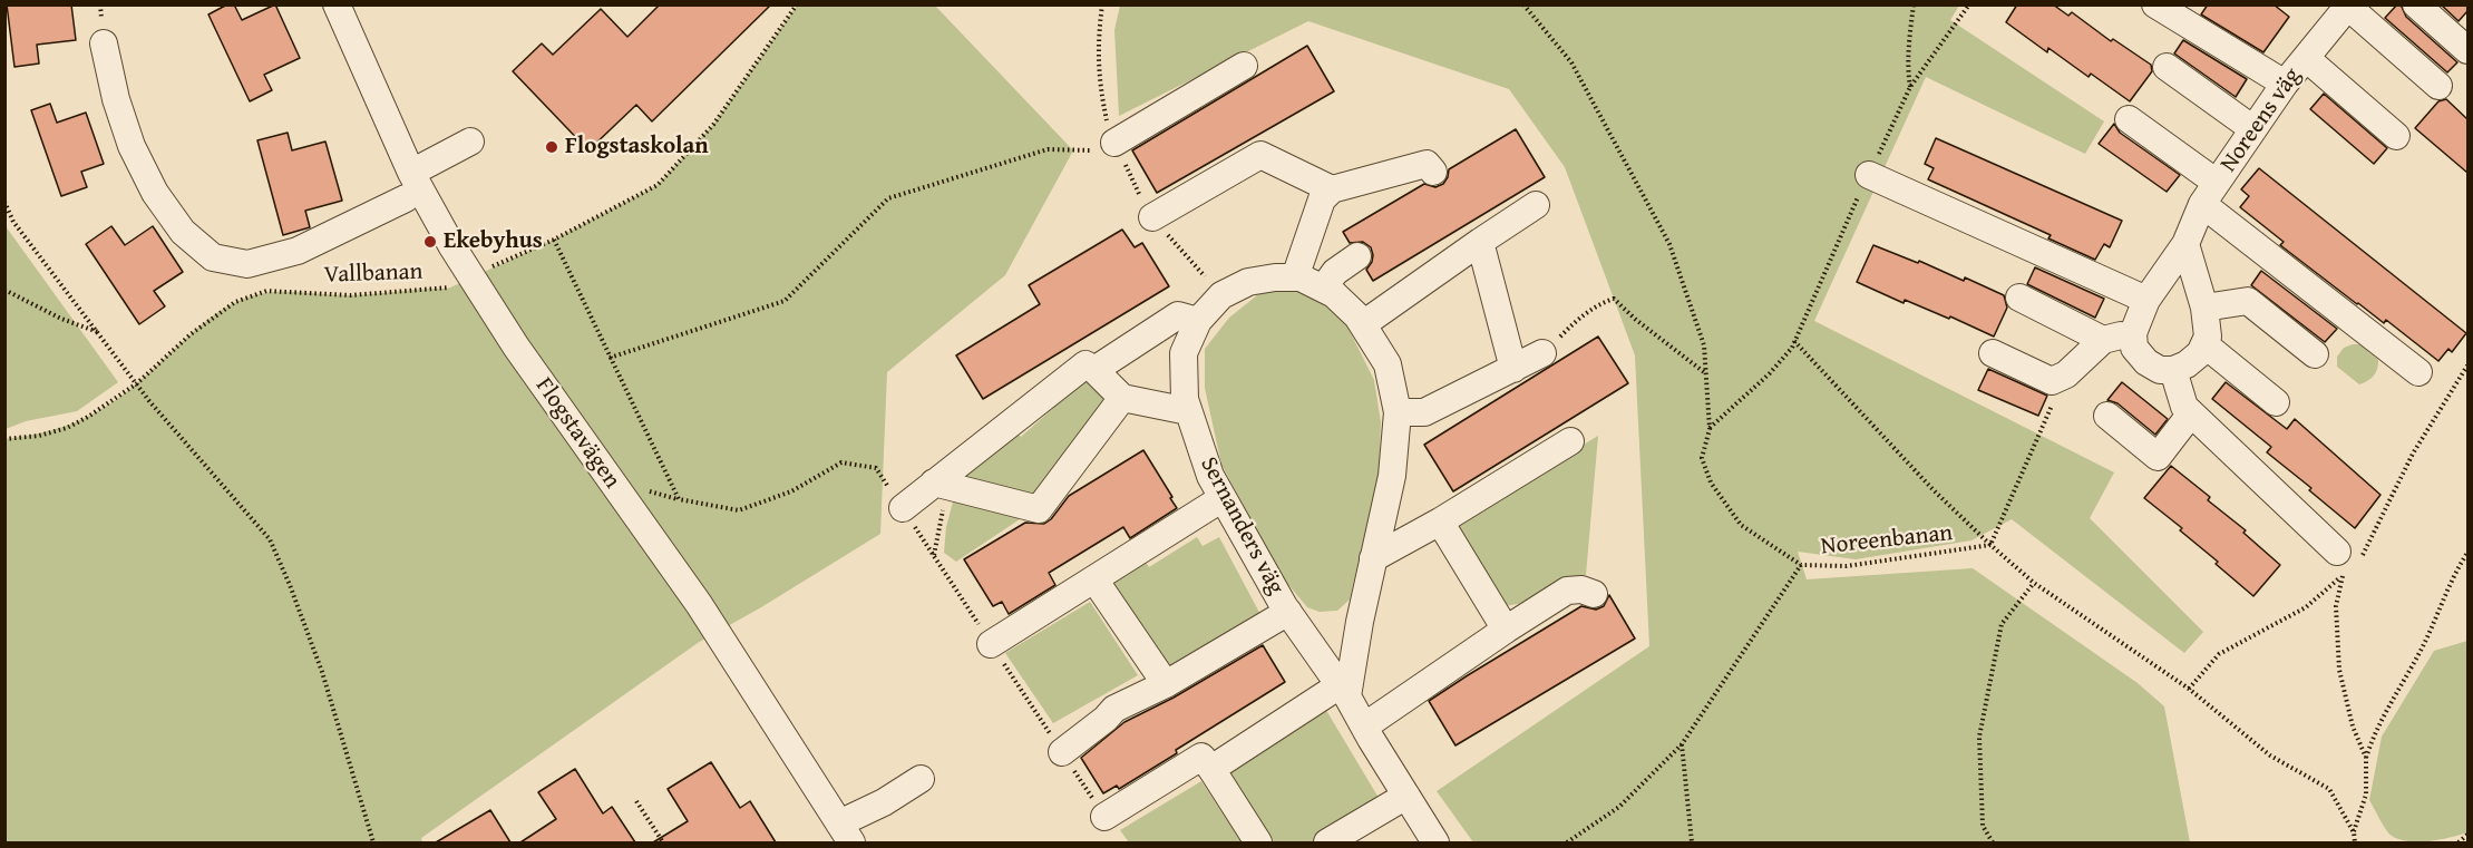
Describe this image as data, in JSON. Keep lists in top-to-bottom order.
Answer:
{
  "streets": {
    "street": ["Noreens väg", "Flogstavägen", "Sernanders väg"],
    "path": ["Vallbanan", "Noreenbanan"]
  },
  "crossings": [
    ["Vallbanan", "Flogstavägen"]
  ],
  "places": ["Flogstaskolan", "Ekebyhus"]
}
